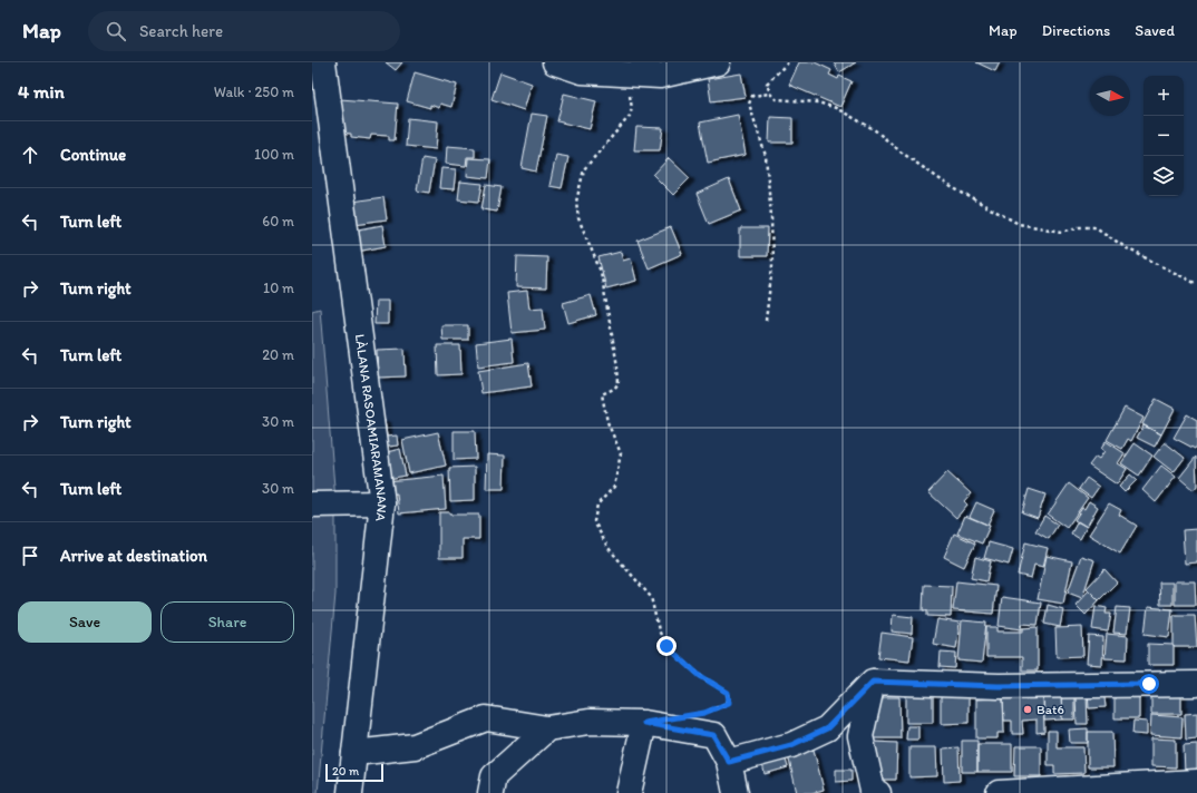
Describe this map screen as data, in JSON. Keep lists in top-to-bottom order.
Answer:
{
  "streets": {
    "street": ["LÀLANA RASOAMIARAMANANA"]
  },
  "places": ["Bat6"],
  "scale_bar": "20 m",
  "north": "right",
  "page": {
    "header": "Map",
    "search": "Search here",
    "nav": ["Map", "Directions", "Saved"],
    "heading": ["4 min", "Walk · 250 m"],
    "map_buttons": ["+", "−"],
    "list": [
      ["Continue", "100 m"],
      ["Turn left", "60 m"],
      ["Turn right", "10 m"],
      ["Turn left", "20 m"],
      ["Turn right", "30 m"],
      ["Turn left", "30 m"],
      "Arrive at destination"
    ],
    "buttons": ["Save", "Share"],
    "scale": "20 m"
  }
}
